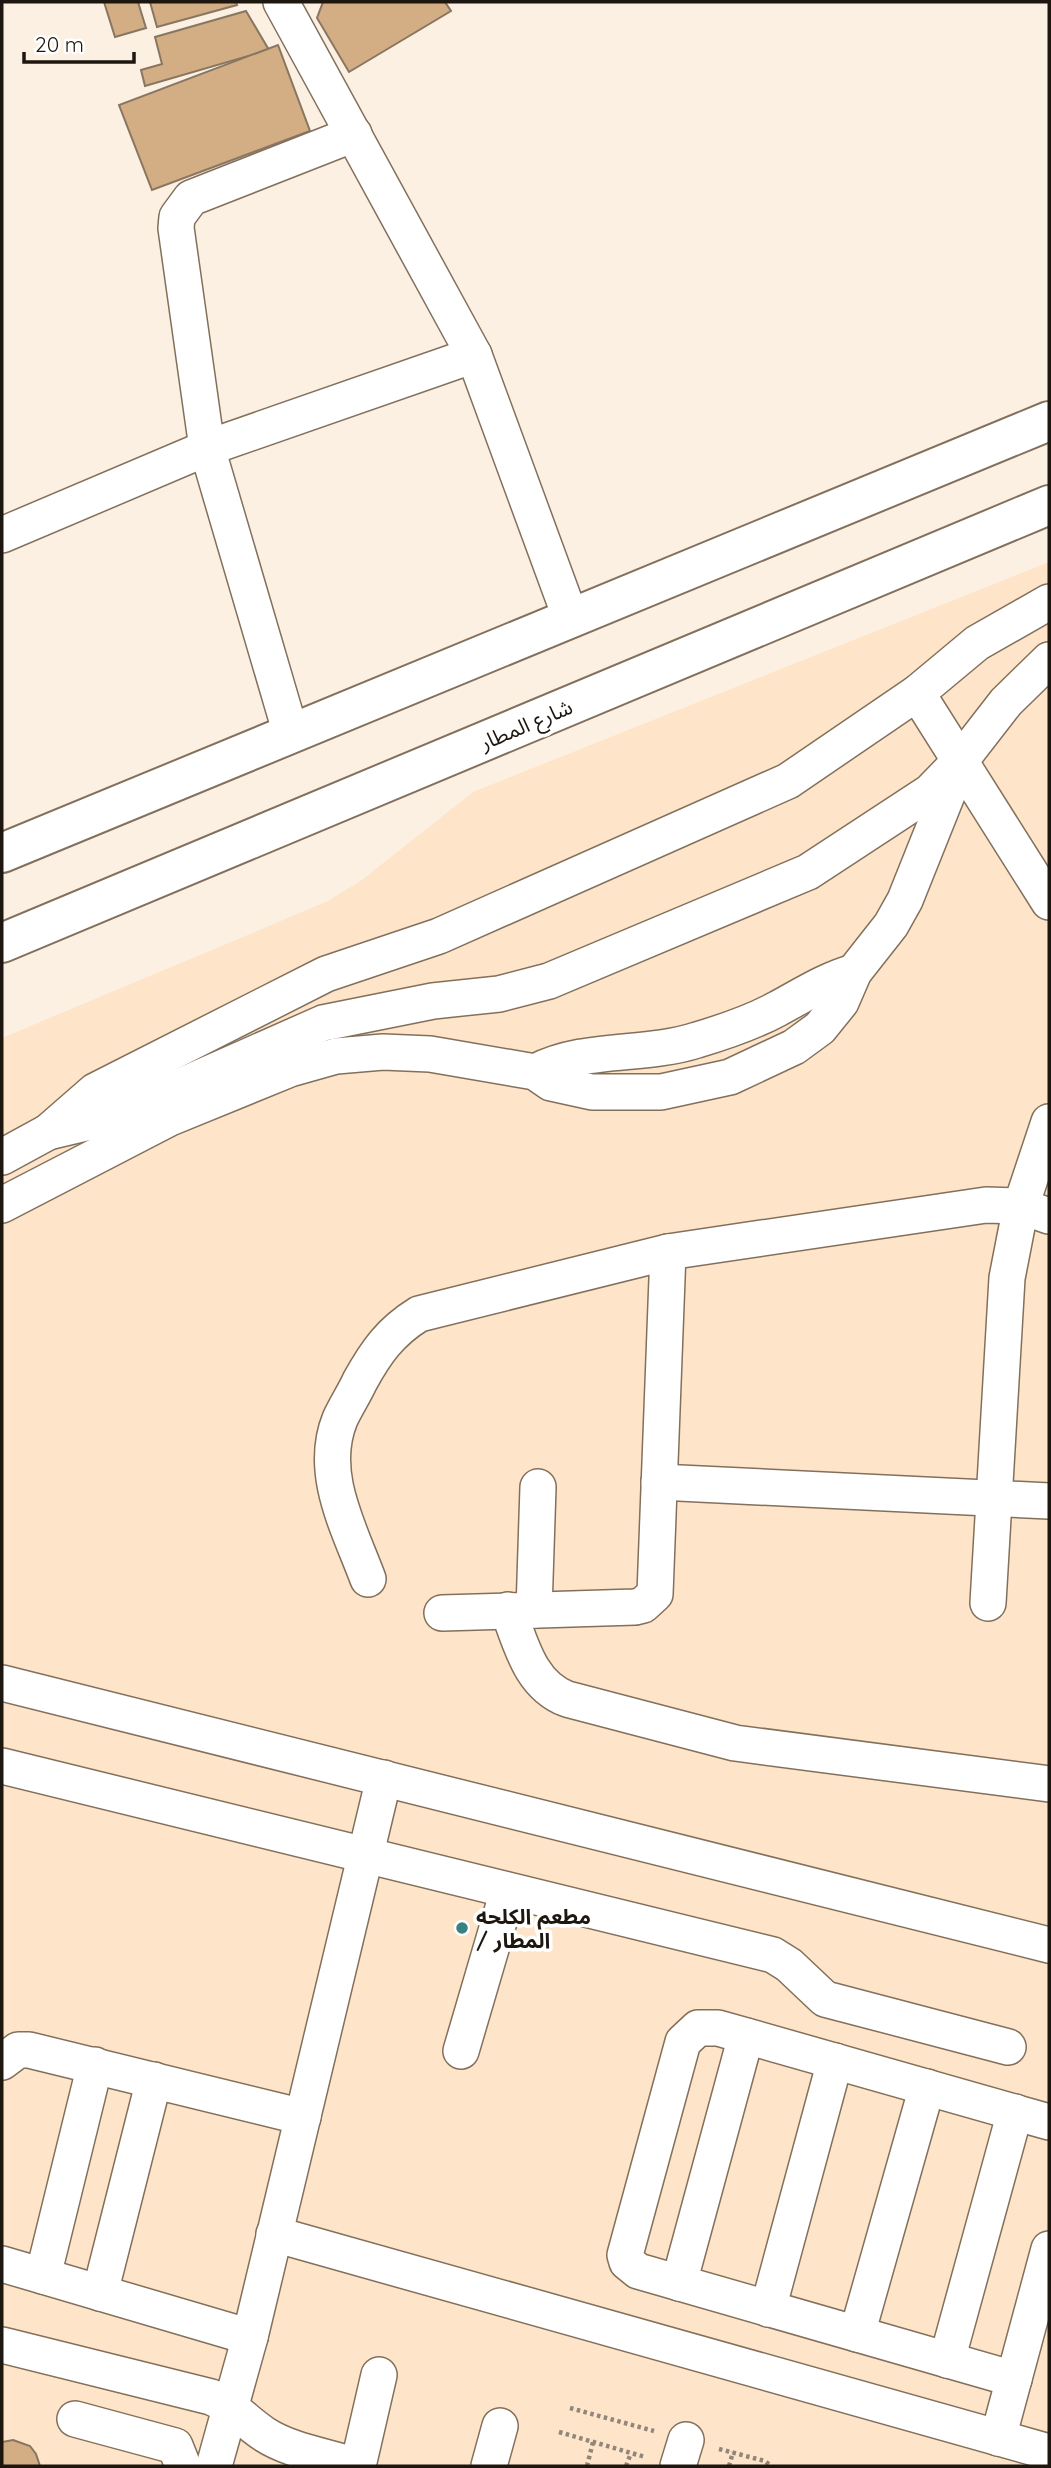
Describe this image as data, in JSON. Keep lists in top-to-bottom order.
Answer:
{
  "streets": {
    "main road": ["شارع المطار"]
  },
  "places": ["مطعم الكلحه / المطار"],
  "scale_bar": "20 m"
}
